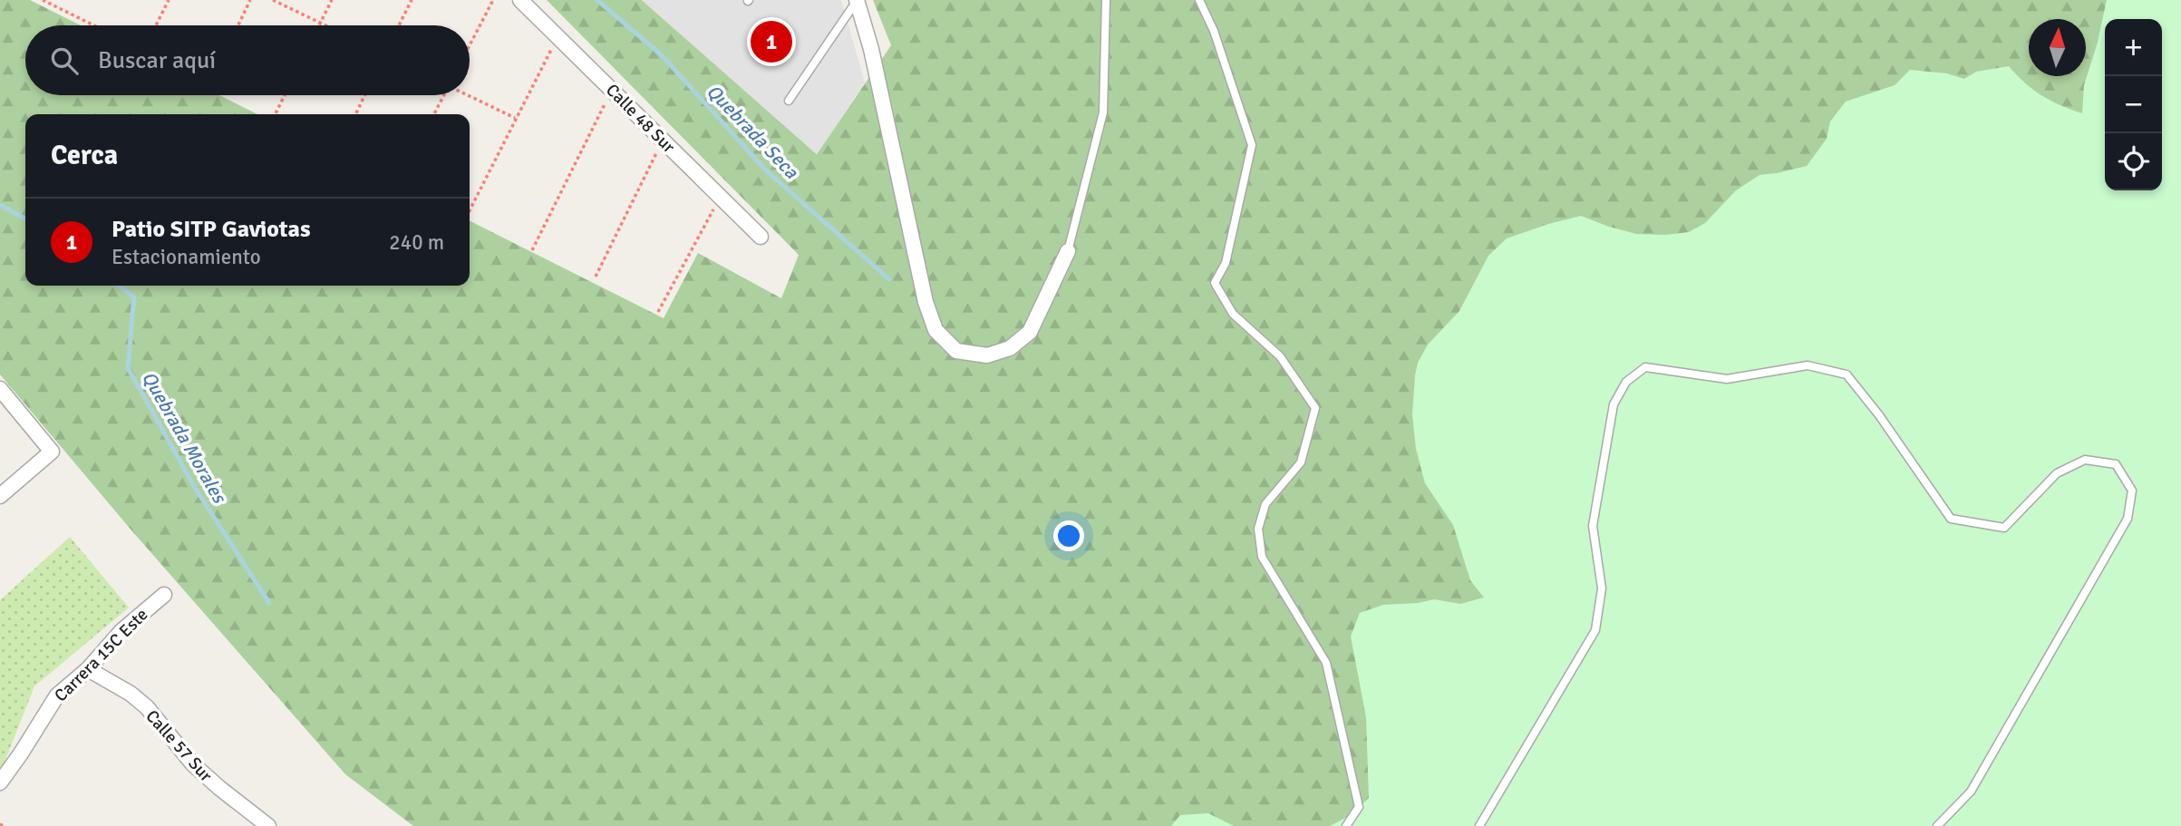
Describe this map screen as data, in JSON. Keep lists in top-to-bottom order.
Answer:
{
  "streets": {
    "street": ["Calle 48 Sur", "Carrera 15C Este", "Calle 57 Sur"]
  },
  "crossings": [
    ["Carrera 15C Este", "Calle 57 Sur"]
  ],
  "water": ["Quebrada Seca", "Quebrada Morales"],
  "north": "top",
  "page": {
    "pins": "1",
    "map_buttons": ["+", "−"],
    "search": "Buscar aquí",
    "heading": "Cerca",
    "list": [
      {
        "mark": "1",
        "name": "Patio SITP Gaviotas",
        "note": "Estacionamiento",
        "value": "240 m"
      }
    ]
  }
}
